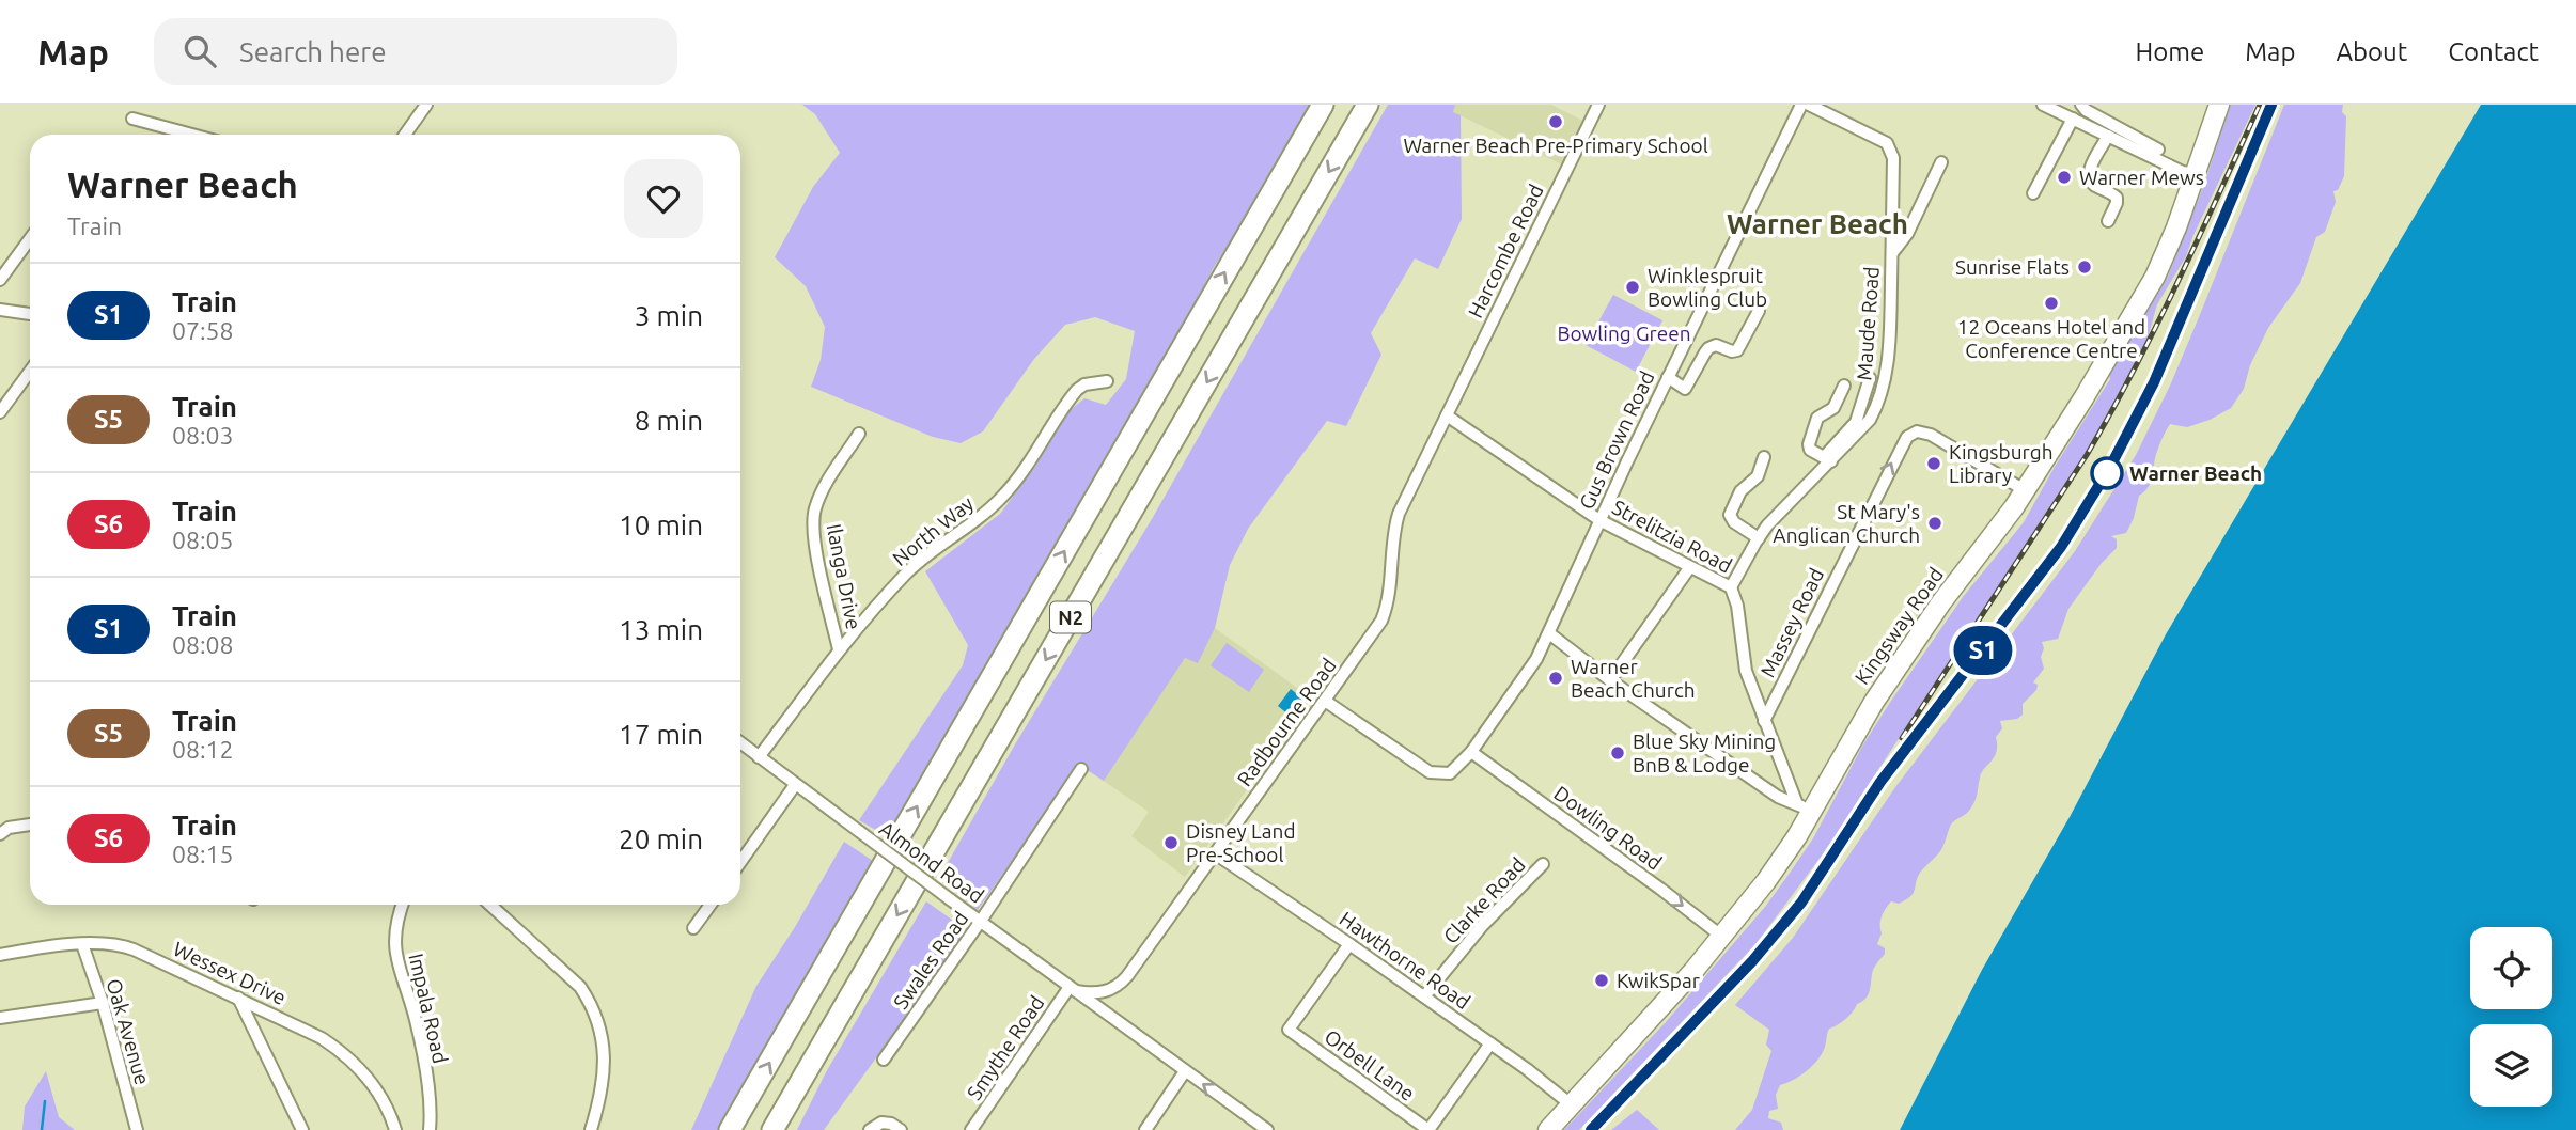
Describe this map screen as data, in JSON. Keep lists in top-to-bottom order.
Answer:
{
  "streets": {
    "highway": ["N2"],
    "main road": ["Kingsway Road"],
    "street": [
      "Harcombe Road",
      "Maude Road",
      "Gus Brown Road",
      "North Way",
      "Strelitzia Road",
      "Ilanga Drive",
      "Massey Road",
      "Radbourne Road",
      "Dowling Road",
      "Almond Road",
      "Clarke Road",
      "Swales Road",
      "Hawthorne Road",
      "Wessex Drive",
      "Impala Road",
      "Oak Avenue",
      "Smythe Road",
      "Orbell Lane"
    ]
  },
  "crossings": [
    ["Harcombe Road", "Strelitzia Road"],
    ["Harcombe Road", "Radbourne Road"],
    ["Maude Road", "Strelitzia Road"],
    ["Gus Brown Road", "Strelitzia Road"],
    ["Gus Brown Road", "Radbourne Road"],
    ["Gus Brown Road", "Dowling Road"],
    ["North Way", "Ilanga Drive"],
    ["North Way", "Almond Road"],
    ["Strelitzia Road", "Massey Road"],
    ["Strelitzia Road", "Kingsway Road"],
    ["Strelitzia Road", "Radbourne Road"],
    ["Massey Road", "Kingsway Road"],
    ["Kingsway Road", "Dowling Road"],
    ["Kingsway Road", "Hawthorne Road"],
    ["Radbourne Road", "Hawthorne Road"],
    ["Almond Road", "Swales Road"],
    ["Almond Road", "Smythe Road"],
    ["Clarke Road", "Hawthorne Road"],
    ["Hawthorne Road", "Orbell Lane"],
    ["Wessex Drive", "Oak Avenue"]
  ],
  "one_way": ["Dowling Road"],
  "districts": ["Warner Beach"],
  "parks": ["Bowling Green"],
  "places": [
    "Warner Beach Pre-Primary School",
    "Warner Mews",
    "Sunrise Flats",
    "Winklespruit Bowling Club",
    "12 Oceans Hotel and Conference Centre",
    "Kingsburgh Library",
    "Warner Beach",
    "St Mary's Anglican Church",
    "Warner Beach Church",
    "Blue Sky Mining BnB & Lodge",
    "Disney Land Pre-School",
    "KwikSpar"
  ],
  "page": {
    "header": "Map",
    "search": "Search here",
    "nav": [
      "Home",
      "Map",
      "About",
      "Contact"
    ],
    "on_map": "S1",
    "heading": ["Warner Beach", "Train"],
    "list": [
      {
        "mark": "S1",
        "name": "Train",
        "note": "07:58",
        "value": "3 min"
      },
      {
        "mark": "S5",
        "name": "Train",
        "note": "08:03",
        "value": "8 min"
      },
      {
        "mark": "S6",
        "name": "Train",
        "note": "08:05",
        "value": "10 min"
      },
      {
        "mark": "S1",
        "name": "Train",
        "note": "08:08",
        "value": "13 min"
      },
      {
        "mark": "S5",
        "name": "Train",
        "note": "08:12",
        "value": "17 min"
      },
      {
        "mark": "S6",
        "name": "Train",
        "note": "08:15",
        "value": "20 min"
      }
    ]
  }
}
